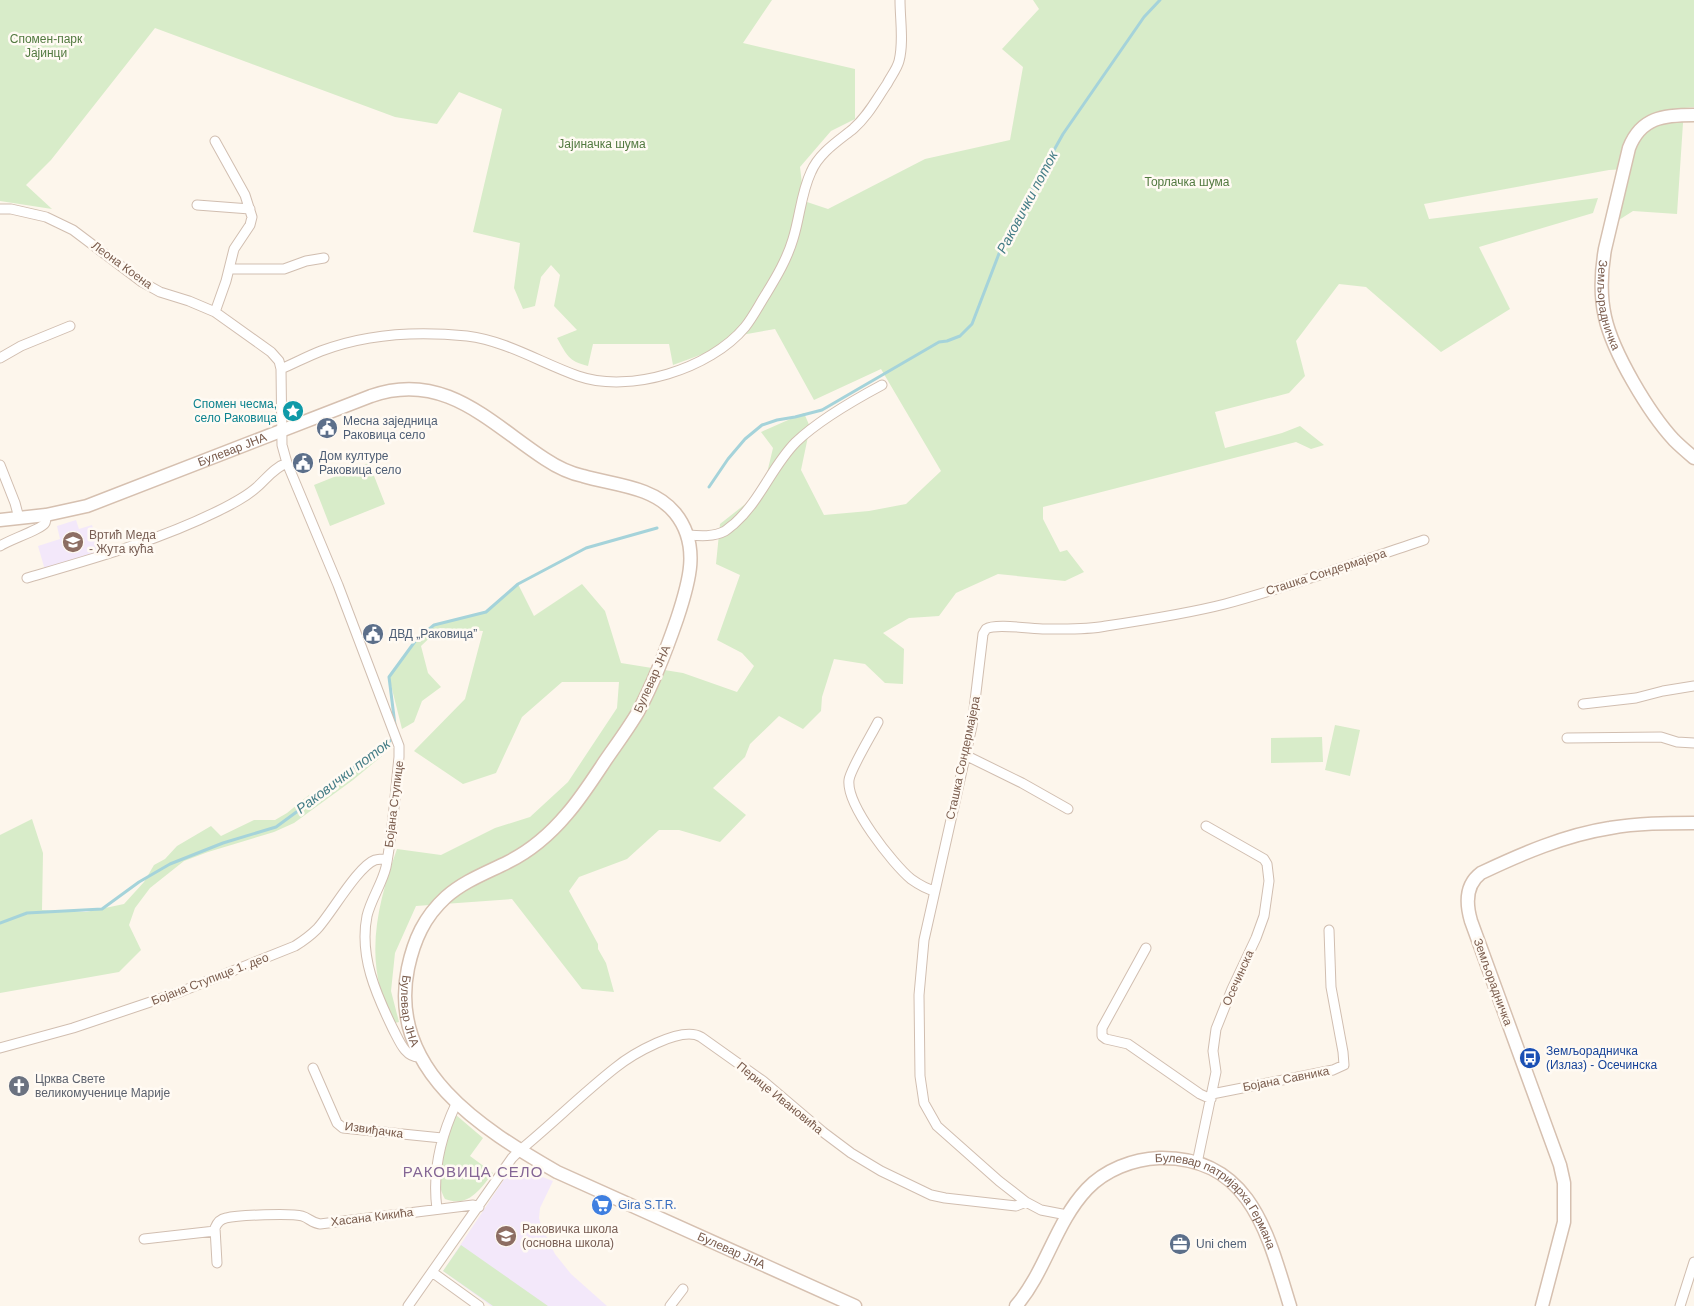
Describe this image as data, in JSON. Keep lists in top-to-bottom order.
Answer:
{
  "streets": {
    "main road": ["Земљорадничка", "Булевар ЈНА", "Булевар патријарха Германа"],
    "street": [
      "Леона Коена",
      "Сташка Сондермајера",
      "Бојана Ступице",
      "Осечинска",
      "Бојана Ступице 1. део",
      "Бојана Савника",
      "Перице Ивановића",
      "Извиђачка",
      "Хасана Кикића"
    ]
  },
  "crossings": [
    ["Булевар ЈНА", "Бојана Ступице"],
    ["Булевар ЈНА", "Перице Ивановића"],
    ["Сташка Сондермајера", "Перице Ивановића"],
    ["Бојана Ступице", "Бојана Ступице 1. део"],
    ["Осечинска", "Бојана Савника"],
    ["Осечинска", "Булевар патријарха Германа"],
    ["Перице Ивановића", "Булевар патријарха Германа"],
    ["Перице Ивановића", "Хасана Кикића"]
  ],
  "districts": ["РАКОВИЦА СЕЛО"],
  "water": ["Раковички поток"],
  "parks": ["Спомен-парк Јајинци", "Јајиначка шума", "Торлачка шума"],
  "places": {
    "place": ["Спомен чесма, село Раковица"],
    "public building": ["Месна заједница Раковица село", "Дом културе Раковица село", "ДВД „Раковица”"],
    "school or university": ["Вртић Меда - Жута кућа", "Раковичка школа (основна школа)"],
    "bus stop": ["Земљорадничка (Излаз) - Осечинска"],
    "church": ["Црква Свете великомученице Марије"],
    "supermarket": ["Gira S.T.R."],
    "office": ["Uni chem"]
  }
}
